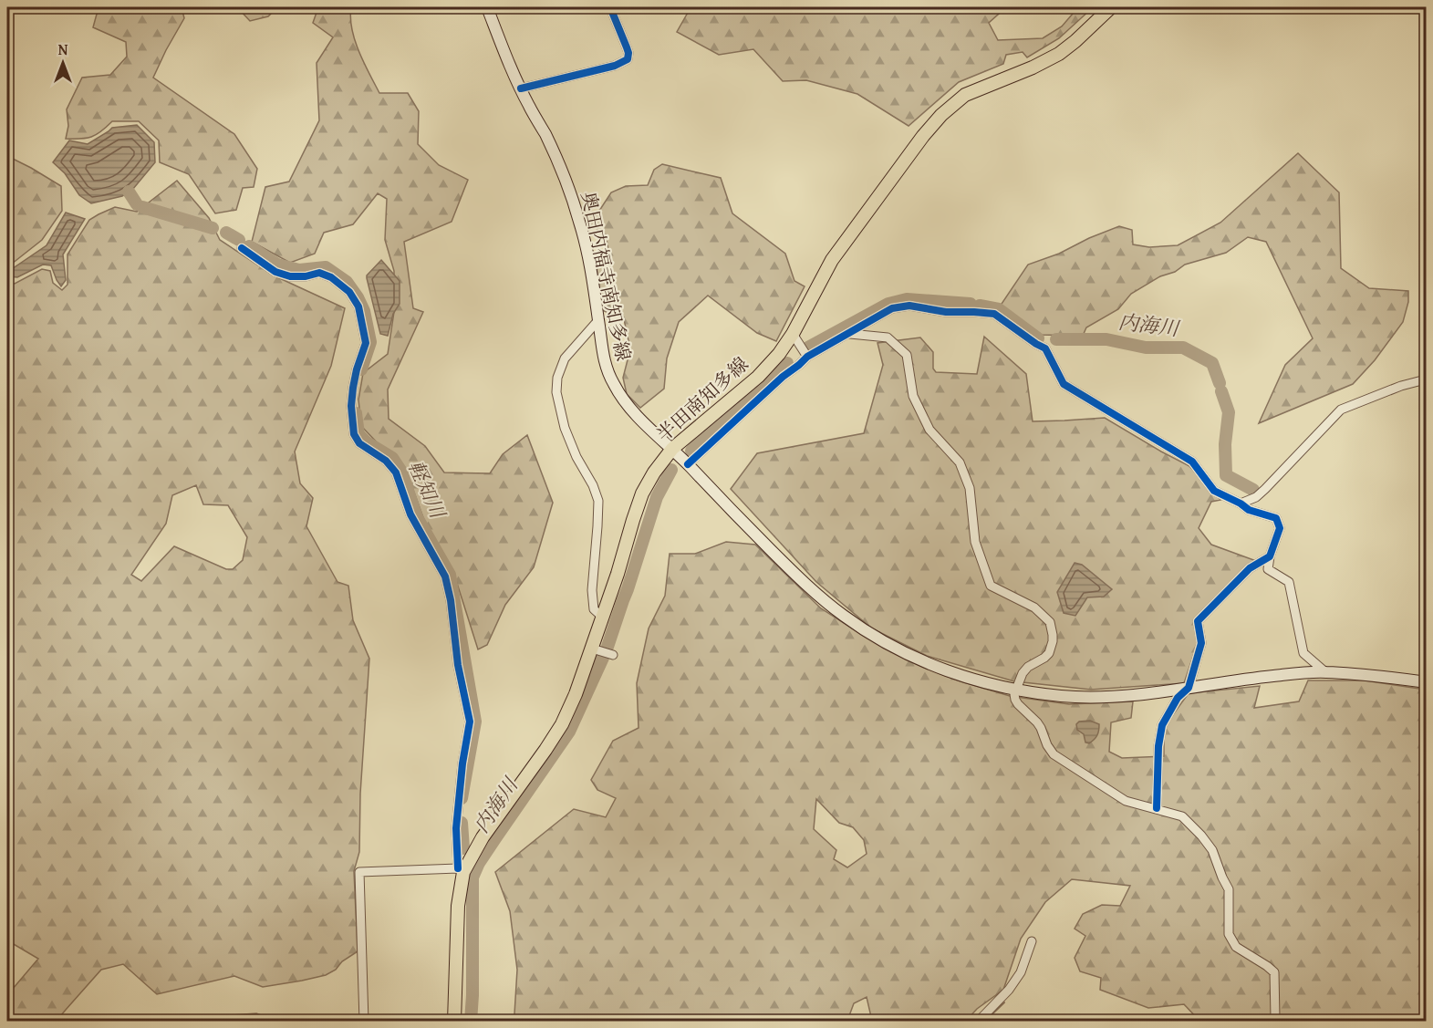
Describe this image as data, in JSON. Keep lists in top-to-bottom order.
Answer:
{
  "streets": {
    "main road": ["半田南知多線"],
    "street": ["奥田内福寺南知多線"]
  },
  "crossings": [
    ["奥田内福寺南知多線", "半田南知多線"]
  ],
  "water": ["内海川", "軽知川"],
  "north": "top"
}
